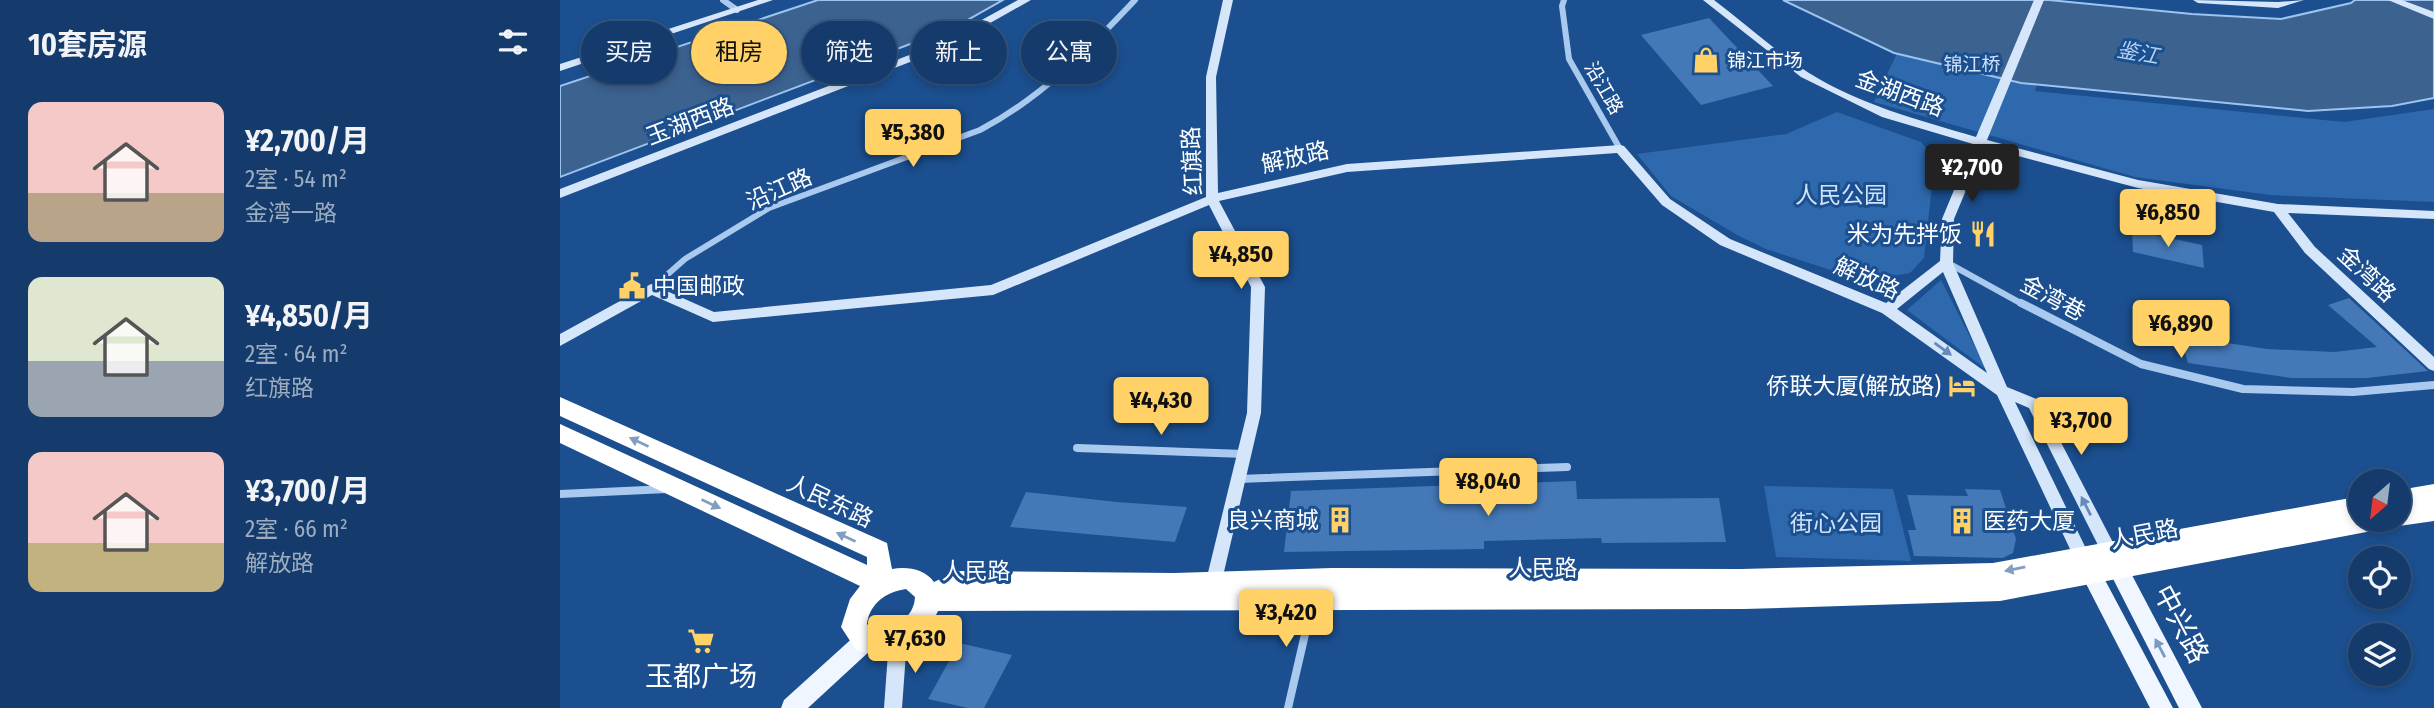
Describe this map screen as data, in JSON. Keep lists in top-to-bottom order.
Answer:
{
  "streets": {
    "highway": ["人民东路", "人民路"],
    "main road": ["中兴路"],
    "street": [
      "沿江路",
      "金湖西路",
      "玉湖西路",
      "解放路",
      "红旗路",
      "金湾路",
      "金湾巷"
    ]
  },
  "crossings": [
    ["沿江路", "解放路"],
    ["金湖西路", "金湾路"],
    ["解放路", "红旗路"],
    ["解放路", "人民路"],
    ["解放路", "中兴路"],
    ["红旗路", "人民路"],
    ["人民东路", "人民路"],
    ["人民路", "中兴路"]
  ],
  "water": ["鉴江"],
  "parks": ["锦江桥", "人民公园", "街心公园"],
  "places": {
    "shop": ["锦江市场"],
    "restaurant": ["米为先拌饭"],
    "public building": ["中国邮政"],
    "hotel": ["侨联大厦(解放路)"],
    "building": ["良兴商城", "医药大厦"],
    "supermarket": ["玉都广场"]
  },
  "north": "bottom left",
  "page": {
    "heading": "10套房源",
    "chip": [
      "买房",
      "租房",
      "筛选",
      "新上",
      "公寓"
    ],
    "list": [
      {
        "name": "¥2,700/月",
        "note": "2室 · 54 m² · 金湾一路"
      },
      {
        "name": "¥4,850/月",
        "note": "2室 · 64 m² · 红旗路"
      },
      {
        "name": "¥3,700/月",
        "note": "2室 · 66 m² · 解放路"
      }
    ],
    "price": [
      "¥5,380",
      "¥2,700",
      "¥6,850",
      "¥4,850",
      "¥6,890",
      "¥4,430",
      "¥3,700",
      "¥8,040",
      "¥3,420",
      "¥7,630"
    ]
  }
}
